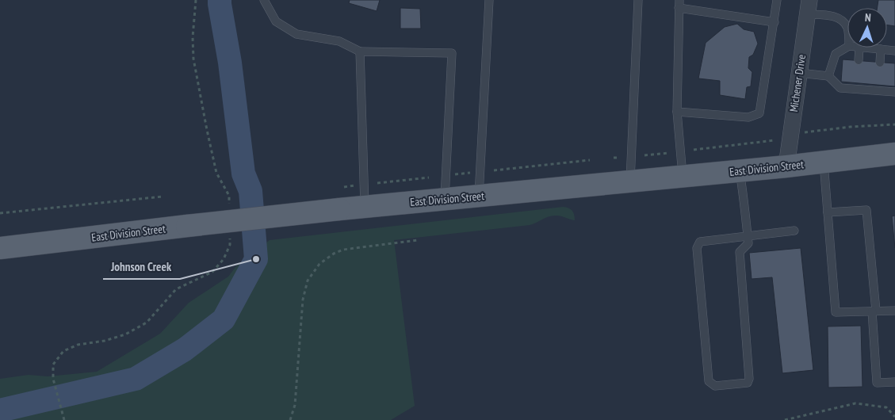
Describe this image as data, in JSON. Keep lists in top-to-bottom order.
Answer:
{
  "streets": {
    "main road": ["East Division Street"],
    "street": ["Michener Drive"]
  },
  "crossings": [
    ["Michener Drive", "East Division Street"]
  ],
  "places": ["Johnson Creek"],
  "north": "top"
}
